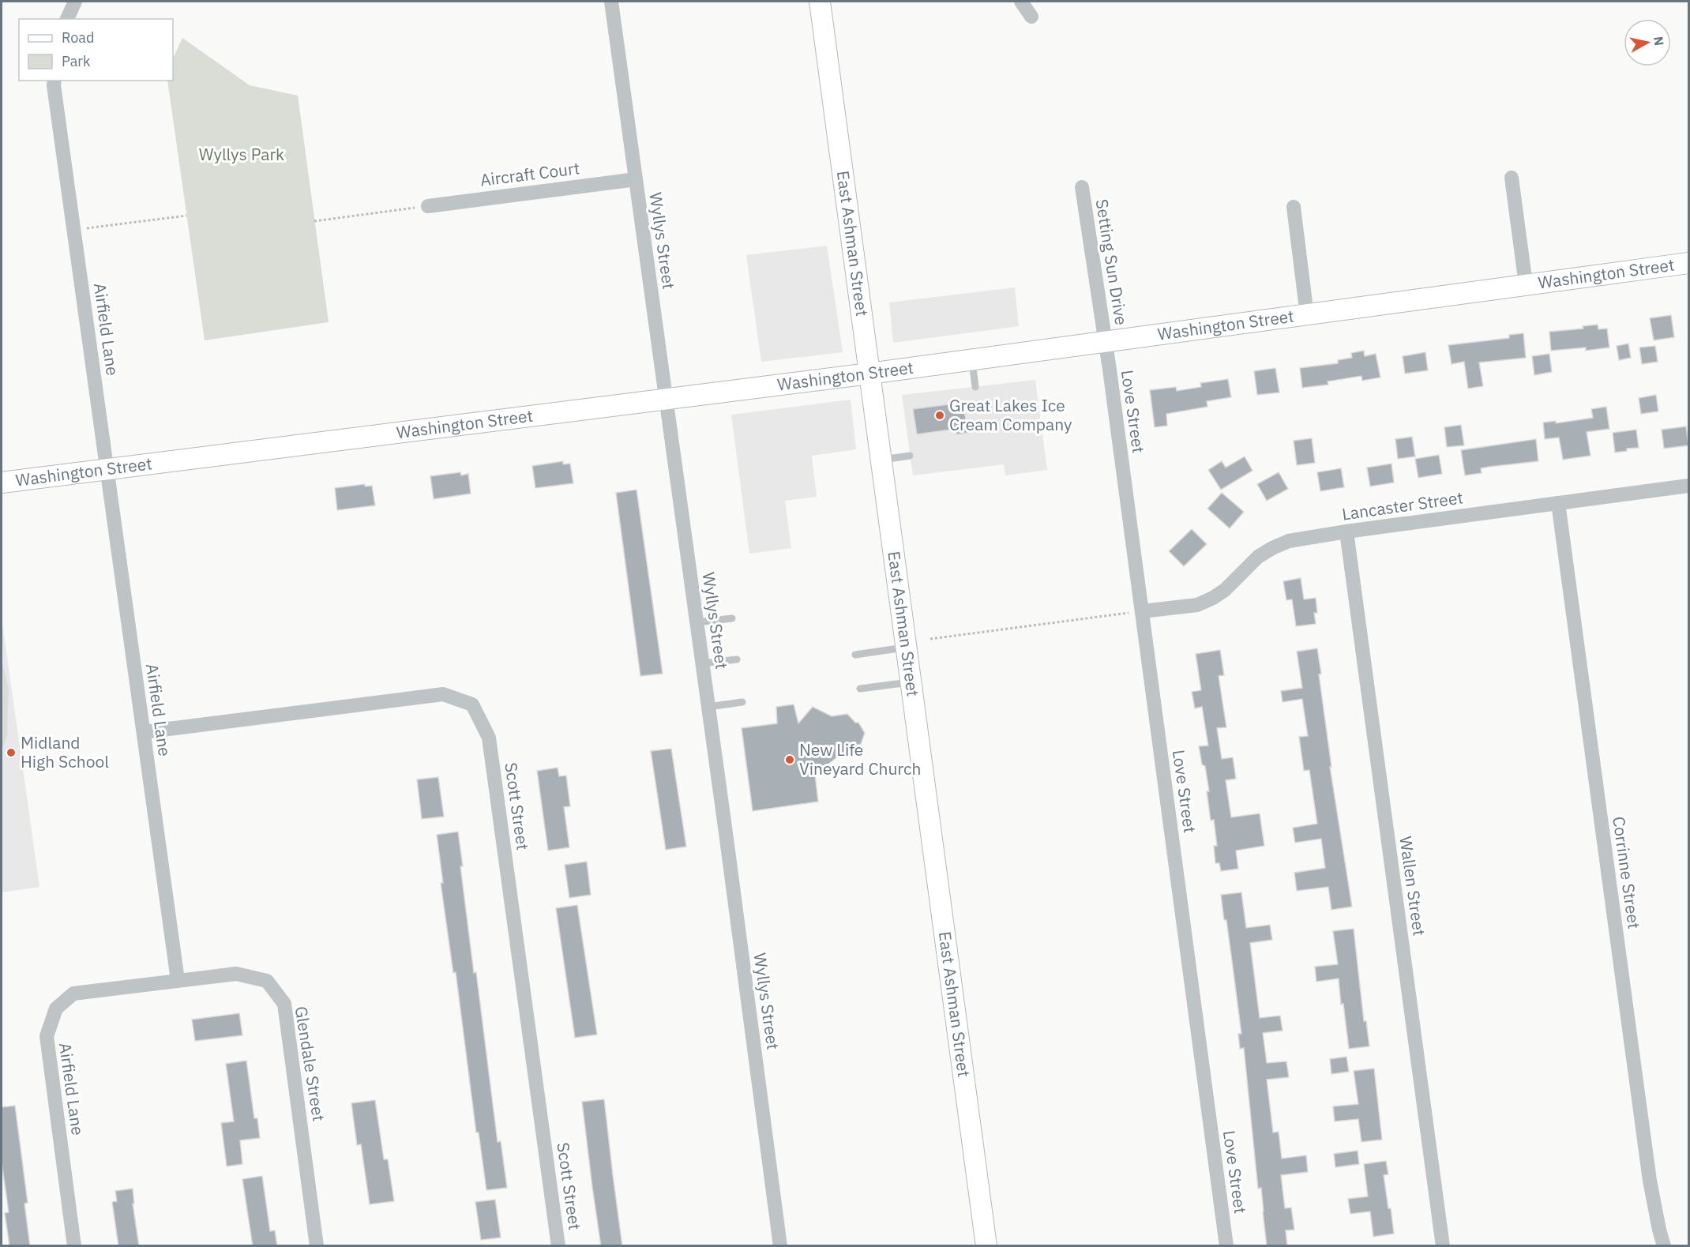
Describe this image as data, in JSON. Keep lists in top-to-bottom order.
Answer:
{
  "streets": {
    "street": [
      "Aircraft Court",
      "Wyllys Street",
      "East Ashman Street",
      "Setting Sun Drive",
      "Washington Street",
      "Airfield Lane",
      "Love Street",
      "Lancaster Street",
      "Scott Street",
      "Corrinne Street",
      "Wallen Street",
      "Glendale Street"
    ]
  },
  "crossings": [
    ["Aircraft Court", "Wyllys Street"],
    ["Wyllys Street", "Washington Street"],
    ["East Ashman Street", "Washington Street"],
    ["Setting Sun Drive", "Washington Street"],
    ["Setting Sun Drive", "Love Street"],
    ["Washington Street", "Airfield Lane"],
    ["Washington Street", "Love Street"],
    ["Airfield Lane", "Scott Street"],
    ["Airfield Lane", "Glendale Street"],
    ["Love Street", "Lancaster Street"],
    ["Lancaster Street", "Corrinne Street"],
    ["Lancaster Street", "Wallen Street"]
  ],
  "parks": ["Wyllys Park"],
  "places": ["Great Lakes Ice Cream Company", "Midland High School", "New Life Vineyard Church"],
  "legend": ["Road", "Park"],
  "north": "right"
}
